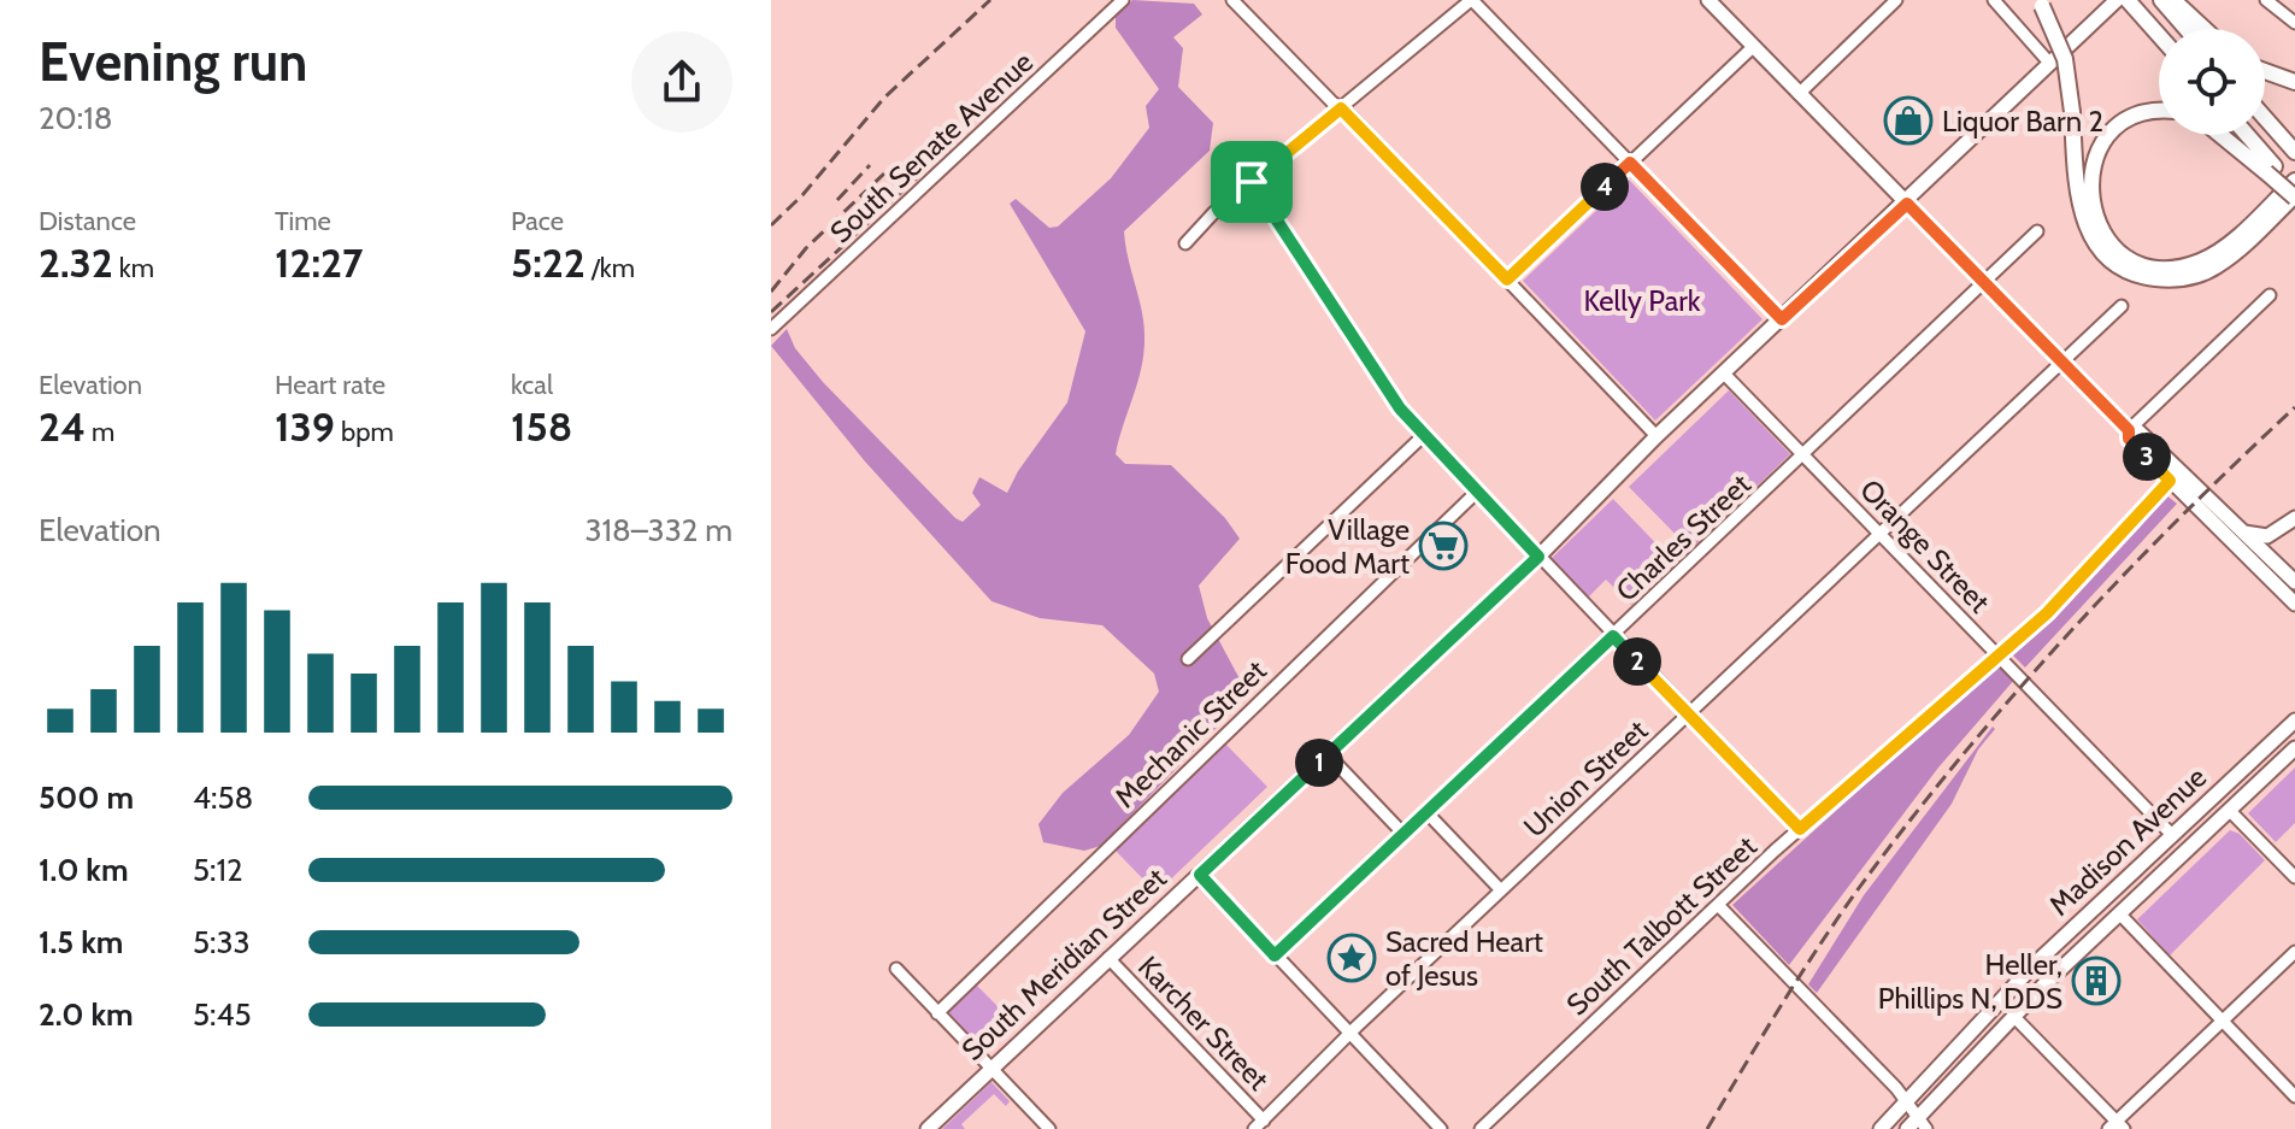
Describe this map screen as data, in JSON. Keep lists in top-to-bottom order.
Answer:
{
  "streets": {
    "main road": ["Madison Avenue", "South Meridian Street"],
    "street": [
      "South Senate Avenue",
      "Charles Street",
      "Orange Street",
      "Mechanic Street",
      "Union Street",
      "South Talbott Street",
      "Karcher Street"
    ]
  },
  "crossings": [
    ["Charles Street", "Orange Street"],
    ["Orange Street", "Union Street"],
    ["Orange Street", "Madison Avenue"],
    ["Orange Street", "South Talbott Street"],
    ["Orange Street", "South Meridian Street"],
    ["Union Street", "Karcher Street"],
    ["South Meridian Street", "Karcher Street"]
  ],
  "parks": ["Kelly Park"],
  "places": {
    "shop": ["Liquor Barn 2"],
    "supermarket": ["Village Food Mart"],
    "place": ["Sacred Heart of Jesus"],
    "building": ["Heller, Phillips N, DDS"]
  },
  "page": {
    "heading": ["Evening run", "20:18"],
    "pins": [
      "4",
      "3",
      "2",
      "1"
    ],
    "stats": [
      ["Distance", "2.32 km"],
      ["Time", "12:27"],
      ["Pace", "5:22 /km"],
      ["Elevation", "24 m"],
      ["Heart rate", "139 bpm"],
      ["kcal", "158"]
    ],
    "chart": ["Elevation", "318–332 m"],
    "list": [
      {
        "name": "500 m",
        "note": "4:58"
      },
      {
        "name": "1.0 km",
        "note": "5:12"
      },
      {
        "name": "1.5 km",
        "note": "5:33"
      },
      {
        "name": "2.0 km",
        "note": "5:45"
      }
    ]
  }
}
